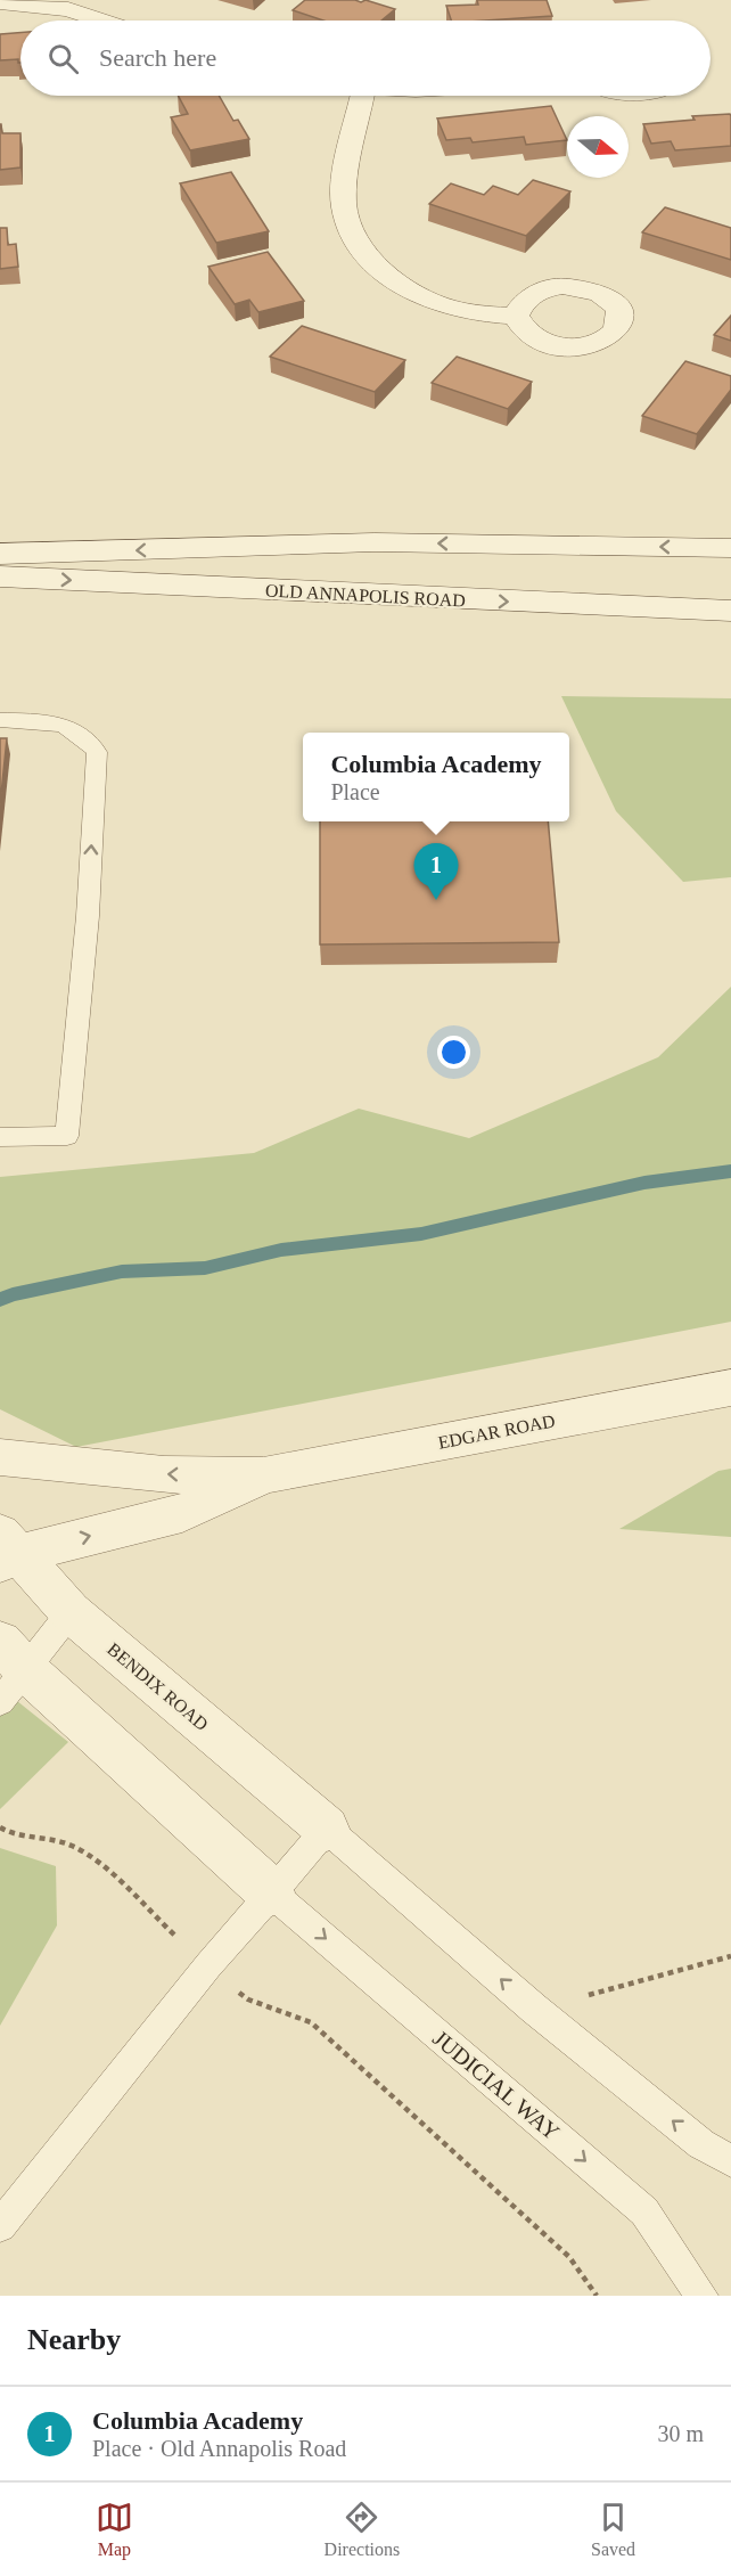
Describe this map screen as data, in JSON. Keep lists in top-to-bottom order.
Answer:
{
  "streets": {
    "street": ["OLD ANNAPOLIS ROAD", "EDGAR ROAD", "BENDIX ROAD"],
    "lane": ["JUDICIAL WAY"]
  },
  "crossings": [
    ["EDGAR ROAD", "BENDIX ROAD"]
  ],
  "north": "right",
  "page": {
    "search": "Search here",
    "popup": ["Columbia Academy", "Place"],
    "pins": "1",
    "heading": "Nearby",
    "list": [
      {
        "mark": "1",
        "name": "Columbia Academy",
        "note": "Place · Old Annapolis Road",
        "value": "30 m"
      }
    ],
    "nav": ["Map", "Directions", "Saved"]
  }
}
